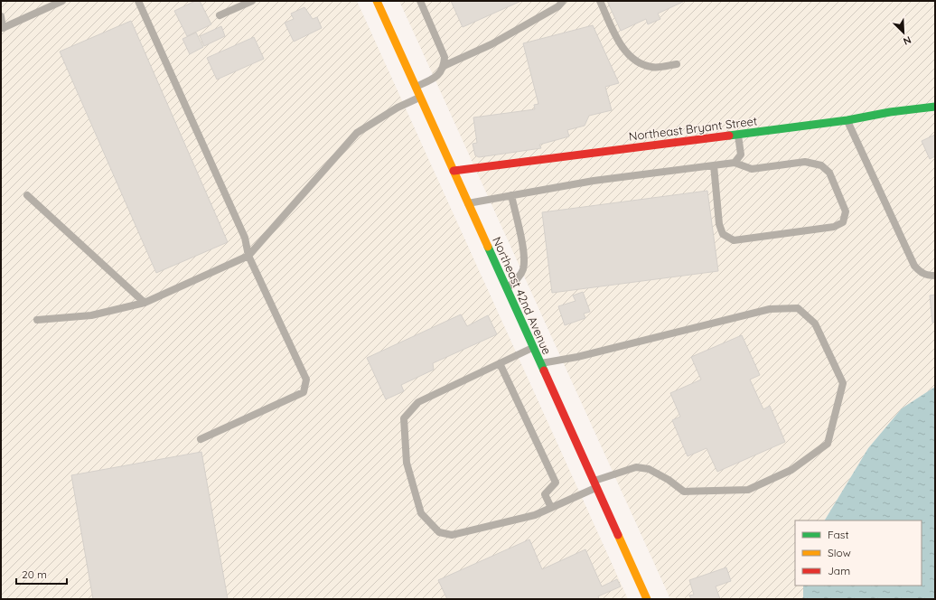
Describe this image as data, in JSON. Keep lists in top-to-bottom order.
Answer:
{
  "streets": {
    "street": ["Northeast Bryant Street", "Northeast 42nd Avenue"]
  },
  "crossings": [
    ["Northeast Bryant Street", "Northeast 42nd Avenue"]
  ],
  "legend": ["Fast", "Slow", "Jam"],
  "scale_bar": "20 m",
  "north": "bottom right"
}
